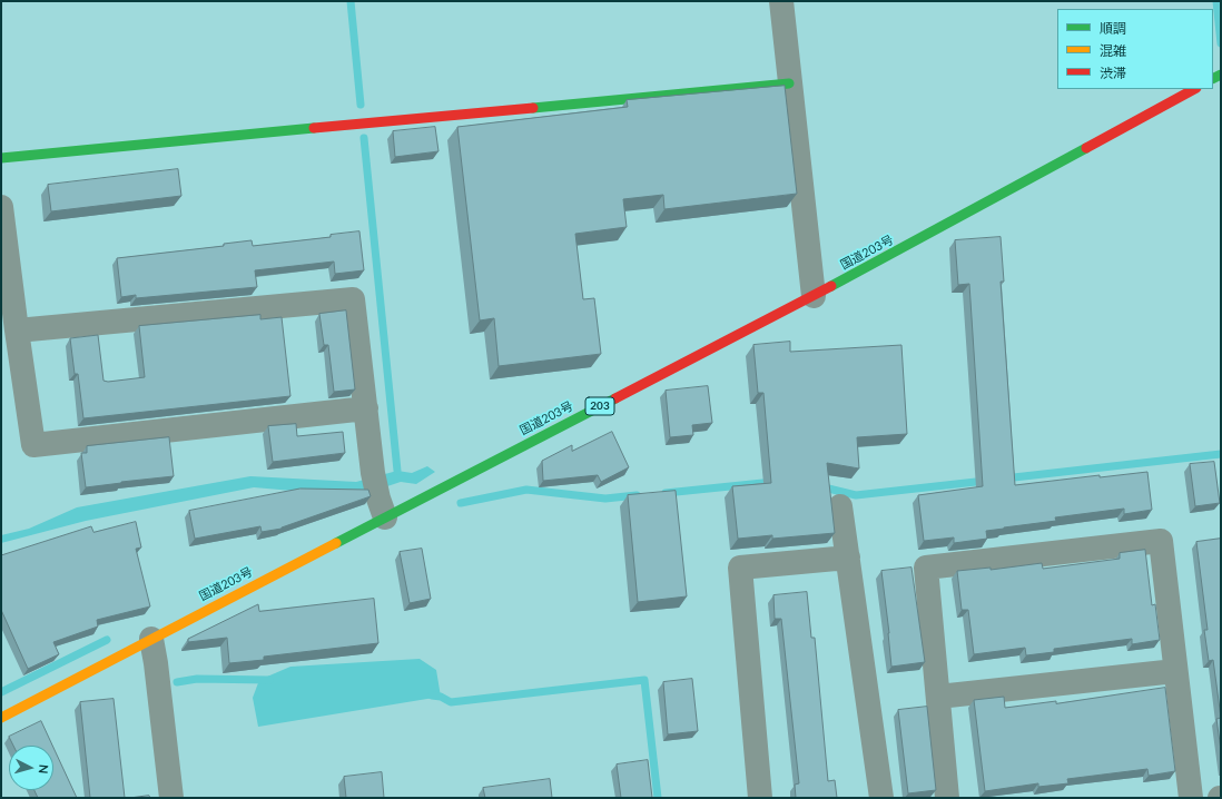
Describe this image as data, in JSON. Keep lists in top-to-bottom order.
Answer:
{
  "streets": {
    "main road": ["国道203号", "203"]
  },
  "legend": ["順調", "混雑", "渋滞"],
  "north": "right"
}
